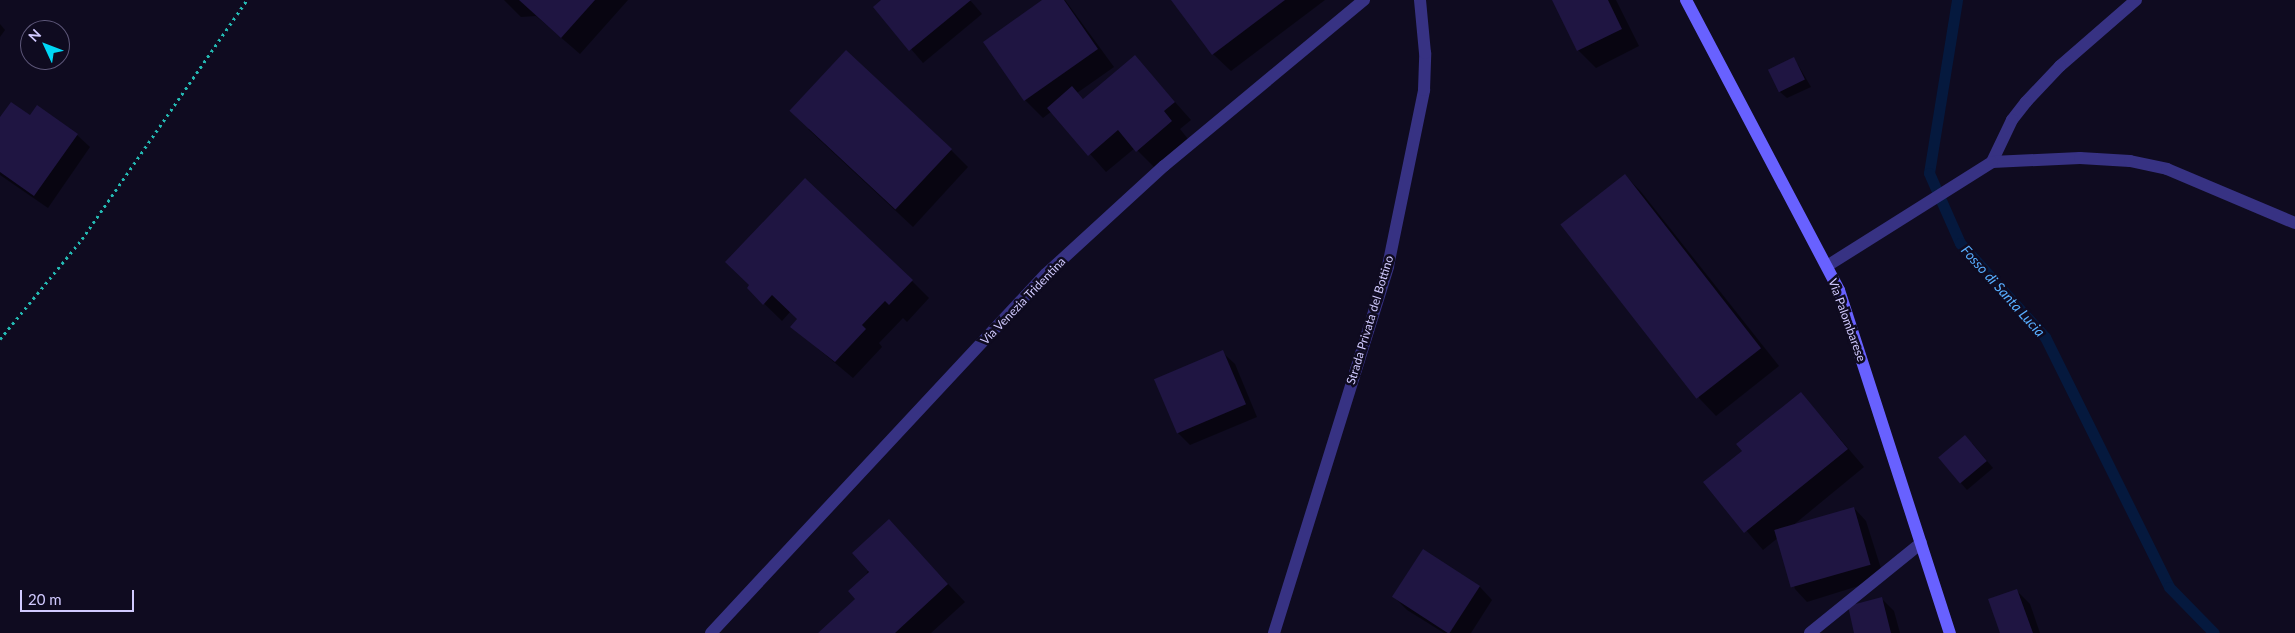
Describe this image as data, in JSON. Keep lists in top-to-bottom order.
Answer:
{
  "streets": {
    "main road": ["Via Palombarese"],
    "street": ["Via Venezia Tridentina", "Strada Privata del Bottino"]
  },
  "water": ["Fosso di Santa Lucia"],
  "scale_bar": "20 m",
  "north": "top left"
}
